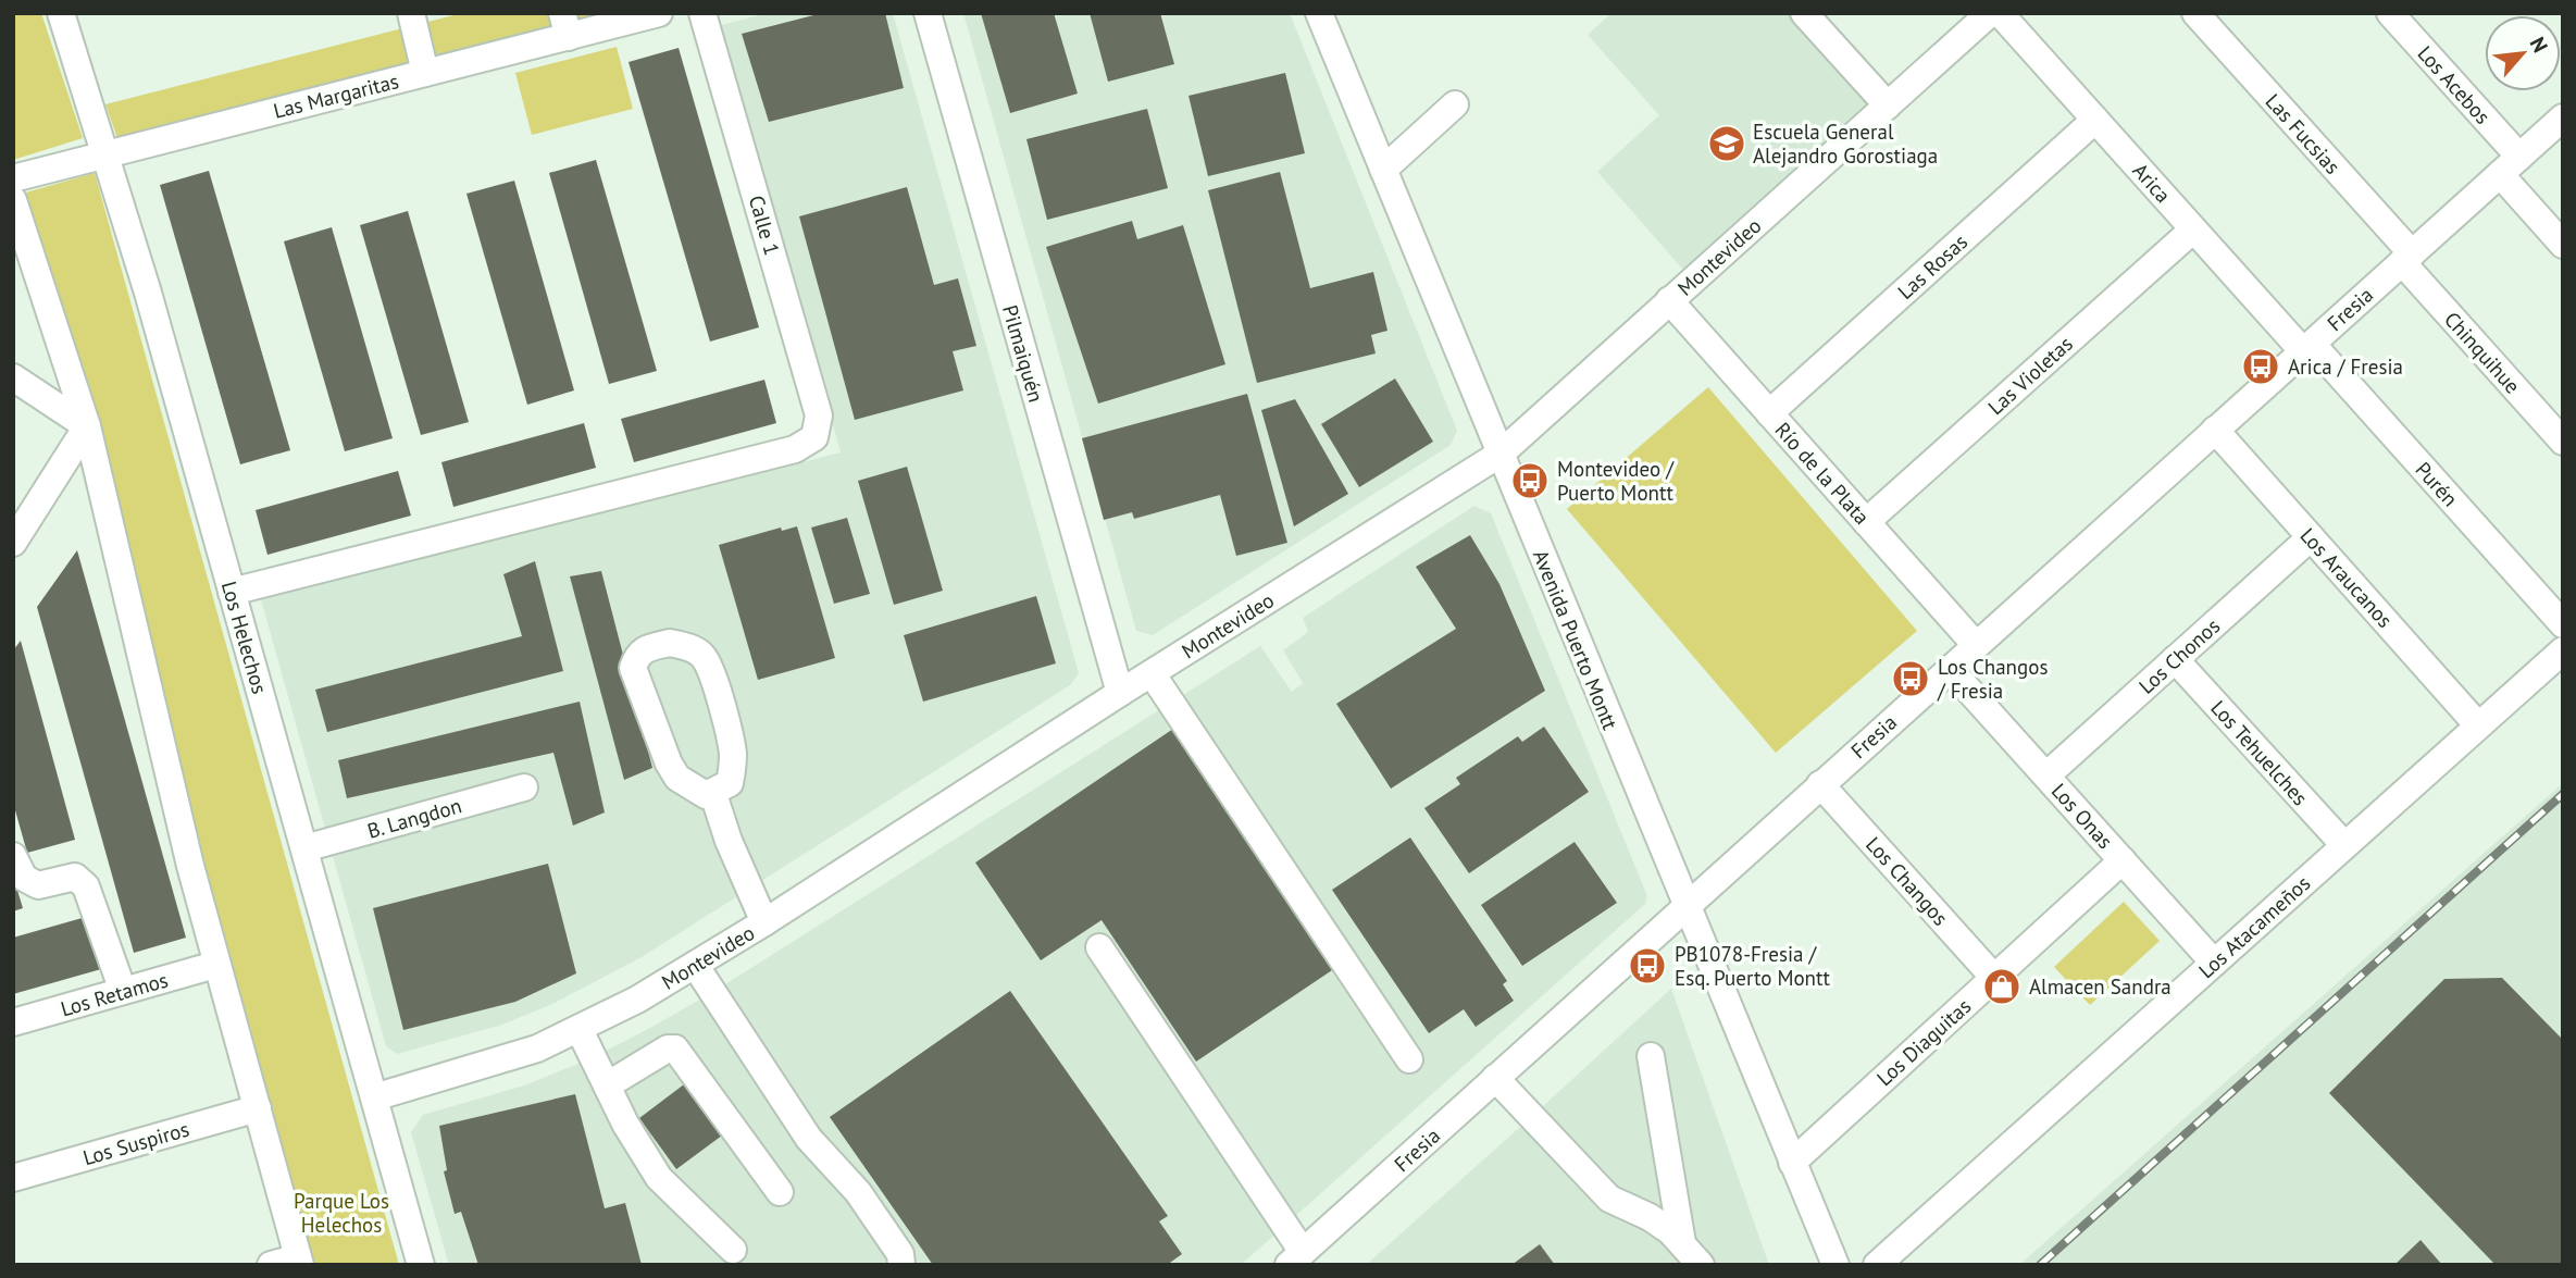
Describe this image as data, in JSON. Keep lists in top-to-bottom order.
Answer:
{
  "streets": {
    "street": [
      "Los Acebos",
      "Las Margaritas",
      "Las Fucsias",
      "Arica",
      "Calle 1",
      "Montevideo",
      "Las Rosas",
      "Fresia",
      "Chinquihue",
      "Pilmaiquén",
      "Las Violetas",
      "Río de la Plata",
      "Purén",
      "Los Araucanos",
      "Los Helechos",
      "Avenida Puerto Montt",
      "Los Chonos",
      "Los Tehuelches",
      "Los Onas",
      "B. Langdon",
      "Los Changos",
      "Los Atacameños",
      "Los Retamos",
      "Los Diaguitas",
      "Los Suspiros"
    ]
  },
  "crossings": [
    ["Los Acebos", "Fresia"],
    ["Las Margaritas", "Los Helechos"],
    ["Las Fucsias", "Fresia"],
    ["Las Fucsias", "Chinquihue"],
    ["Arica", "Las Rosas"],
    ["Arica", "Fresia"],
    ["Arica", "Las Violetas"],
    ["Arica", "Purén"],
    ["Calle 1", "Los Helechos"],
    ["Montevideo", "Pilmaiquén"],
    ["Montevideo", "Río de la Plata"],
    ["Montevideo", "Los Helechos"],
    ["Montevideo", "Avenida Puerto Montt"],
    ["Las Rosas", "Río de la Plata"],
    ["Fresia", "Chinquihue"],
    ["Fresia", "Río de la Plata"],
    ["Fresia", "Purén"],
    ["Fresia", "Los Araucanos"],
    ["Fresia", "Avenida Puerto Montt"],
    ["Fresia", "Los Onas"],
    ["Fresia", "Los Changos"],
    ["Las Violetas", "Río de la Plata"],
    ["Los Araucanos", "Los Chonos"],
    ["Los Araucanos", "Los Atacameños"],
    ["Los Helechos", "B. Langdon"],
    ["Avenida Puerto Montt", "Los Diaguitas"],
    ["Los Chonos", "Los Tehuelches"],
    ["Los Chonos", "Los Onas"],
    ["Los Tehuelches", "Los Atacameños"],
    ["Los Onas", "Los Atacameños"],
    ["Los Onas", "Los Diaguitas"],
    ["Los Changos", "Los Diaguitas"]
  ],
  "parks": ["Parque Los Helechos"],
  "places": {
    "school or university": ["Escuela General Alejandro Gorostiaga"],
    "bus stop": [
      "Arica / Fresia",
      "Montevideo / Puerto Montt",
      "Los Changos / Fresia",
      "PB1078-Fresia / Esq. Puerto Montt"
    ],
    "shop": ["Almacen Sandra"]
  },
  "north": "top right"
}
